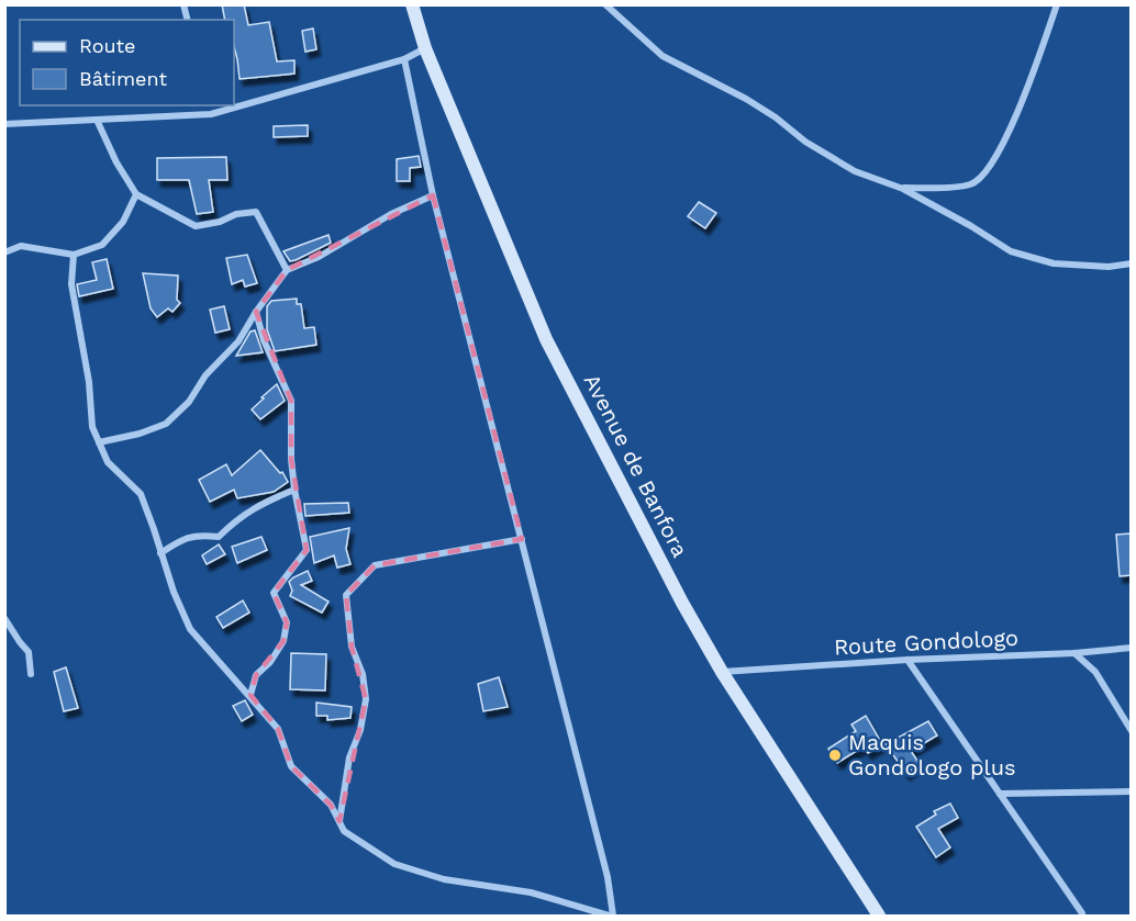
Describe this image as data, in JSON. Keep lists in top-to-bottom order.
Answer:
{
  "streets": {
    "main road": ["Avenue de Banfora"],
    "street": ["Route Gondologo"]
  },
  "crossings": [
    ["Avenue de Banfora", "Route Gondologo"]
  ],
  "places": ["Maquis Gondologo plus"],
  "legend": ["Route", "Bâtiment"]
}
